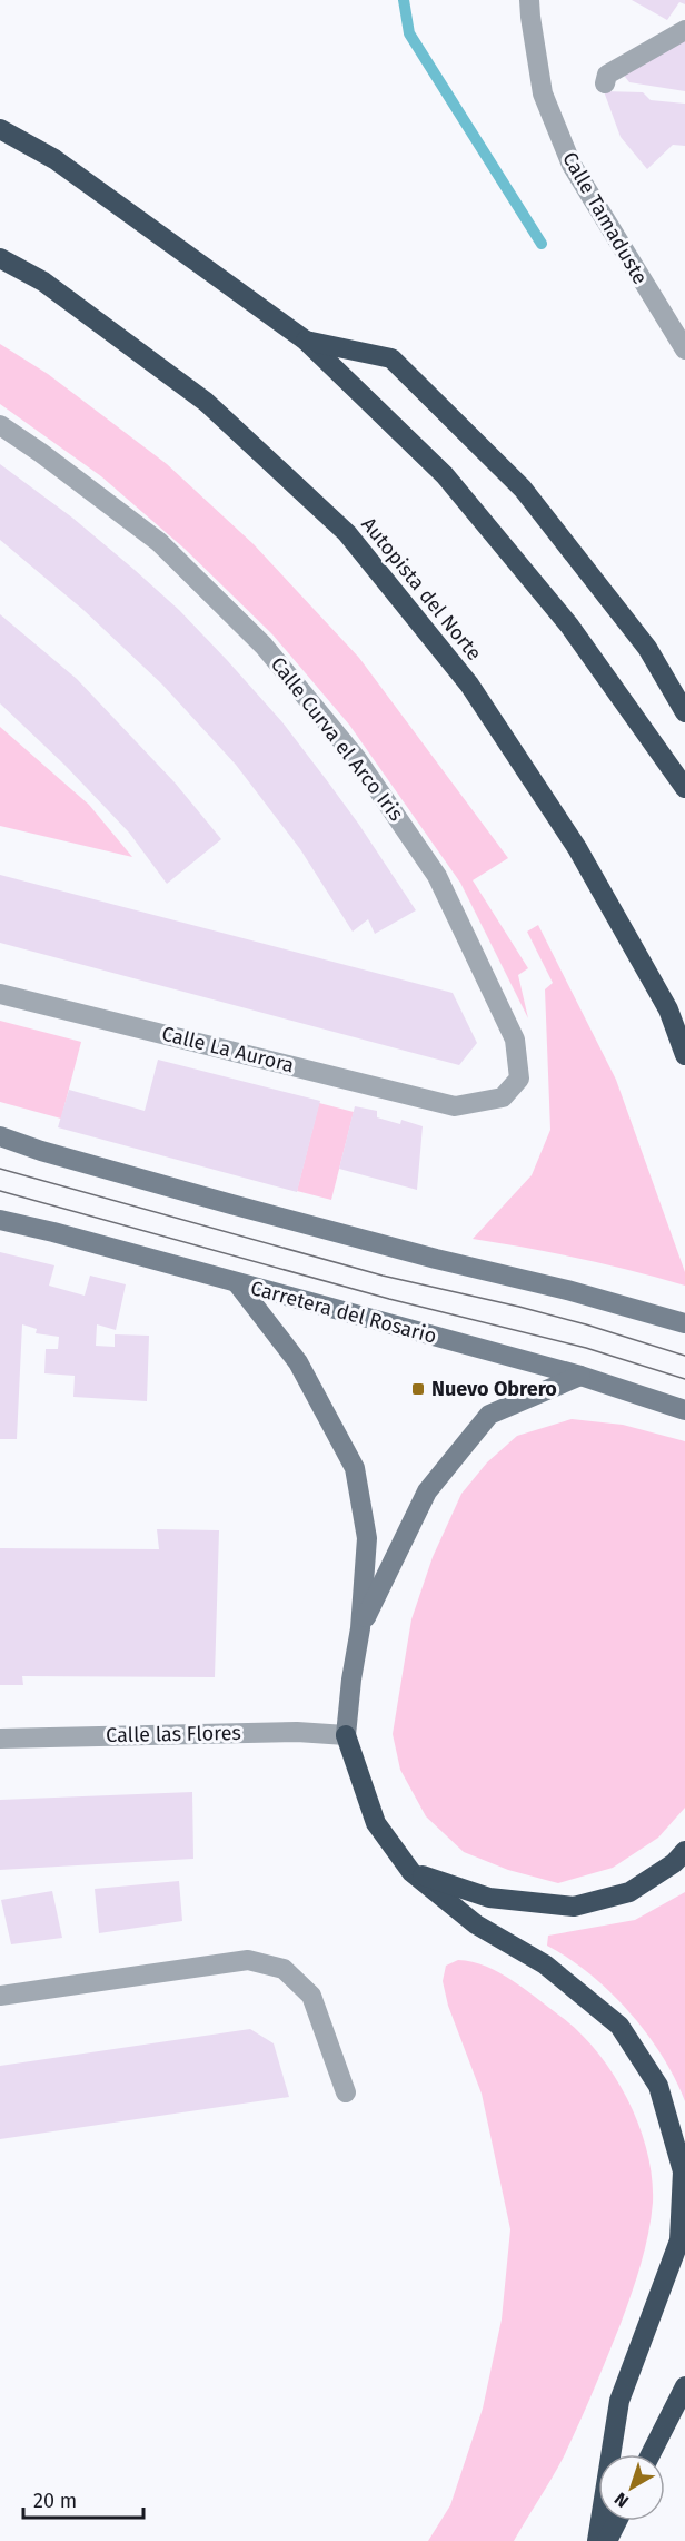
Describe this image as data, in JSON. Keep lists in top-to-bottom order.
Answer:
{
  "streets": {
    "highway": ["Autopista del Norte"],
    "main road": ["Carretera del Rosario"],
    "street": [
      "Calle Tamaduste",
      "Calle Curva el Arco Iris",
      "Calle La Aurora",
      "Calle las Flores"
    ]
  },
  "crossings": [
    ["Calle Curva el Arco Iris", "Calle La Aurora"]
  ],
  "places": {
    "transit": ["Nuevo Obrero"]
  },
  "scale_bar": "20 m",
  "north": "bottom left"
}
